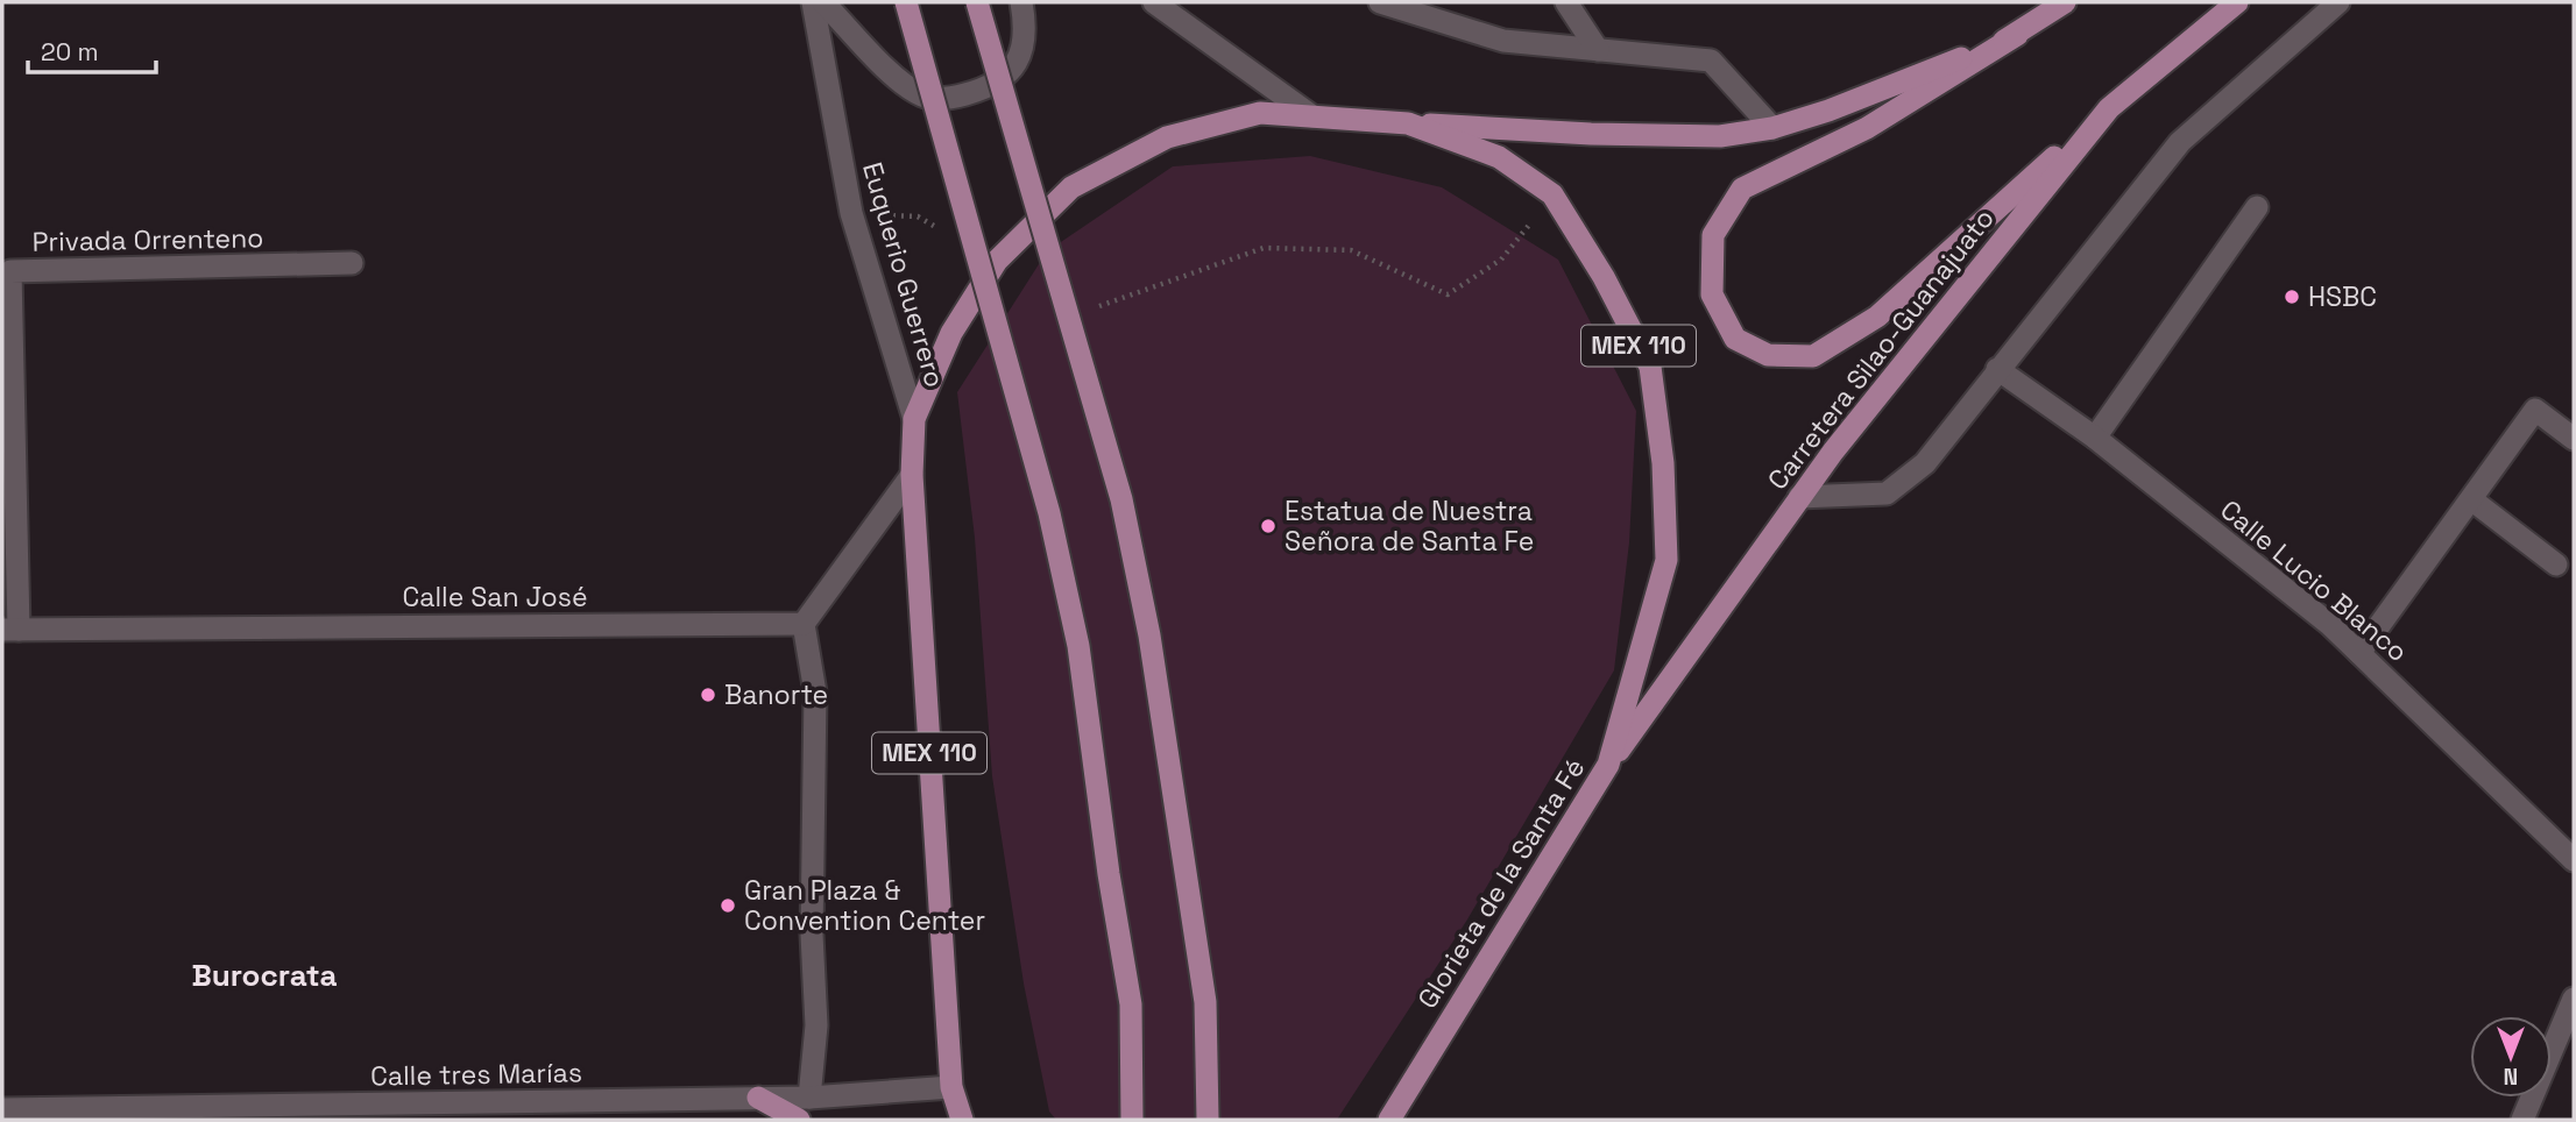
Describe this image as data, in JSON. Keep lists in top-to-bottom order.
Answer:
{
  "streets": {
    "main road": [
      "Privada Orrenteno",
      "Euquerio Guerrero",
      "MEX 110",
      "Carretera Silao-Guanajuato",
      "Calle Lucio Blanco",
      "Calle San José",
      "Glorieta de la Santa Fé",
      "Calle tres Marías"
    ]
  },
  "crossings": [
    ["Privada Orrenteno", "Calle San José"],
    ["Euquerio Guerrero", "Glorieta de la Santa Fé"],
    ["Carretera Silao-Guanajuato", "Glorieta de la Santa Fé"],
    ["Glorieta de la Santa Fé", "Calle tres Marías"]
  ],
  "districts": ["Burocrata"],
  "places": [
    "HSBC",
    "Estatua de Nuestra Señora de Santa Fe",
    "Banorte",
    "Gran Plaza & Convention Center"
  ],
  "scale_bar": "20 m",
  "north": "bottom"
}
